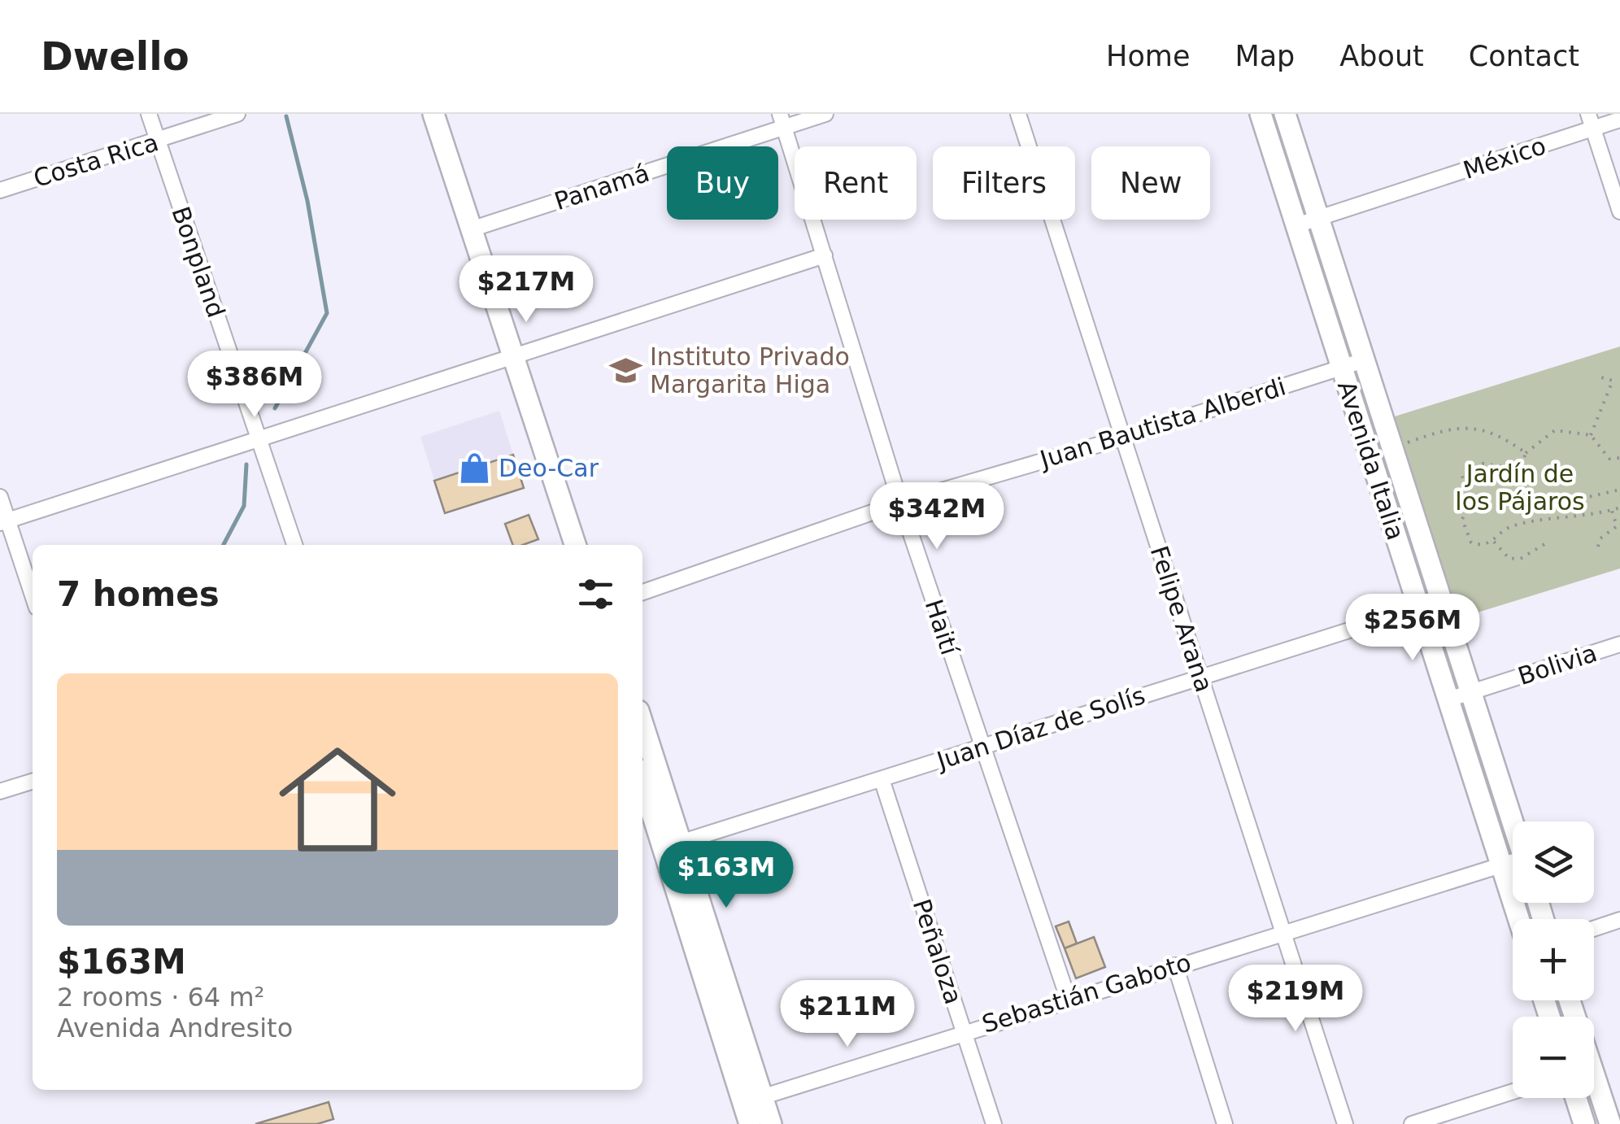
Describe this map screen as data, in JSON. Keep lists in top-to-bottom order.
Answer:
{
  "streets": {
    "main road": ["Avenida Italia"],
    "street": [
      "México",
      "Costa Rica",
      "Panamá",
      "Bonpland",
      "Juan Bautista Alberdi",
      "Felipe Arana",
      "Haití",
      "Bolivia",
      "Juan Díaz de Solís",
      "Peñaloza",
      "Sebastián Gaboto"
    ]
  },
  "crossings": [
    ["México", "Avenida Italia"],
    ["Costa Rica", "Bonpland"],
    ["Panamá", "Haití"],
    ["Juan Bautista Alberdi", "Avenida Italia"],
    ["Juan Bautista Alberdi", "Felipe Arana"],
    ["Juan Bautista Alberdi", "Haití"],
    ["Avenida Italia", "Bolivia"],
    ["Avenida Italia", "Juan Díaz de Solís"],
    ["Avenida Italia", "Sebastián Gaboto"],
    ["Felipe Arana", "Juan Díaz de Solís"],
    ["Felipe Arana", "Sebastián Gaboto"],
    ["Haití", "Juan Díaz de Solís"],
    ["Haití", "Sebastián Gaboto"],
    ["Juan Díaz de Solís", "Peñaloza"],
    ["Peñaloza", "Sebastián Gaboto"]
  ],
  "parks": ["Jardín de los Pájaros"],
  "places": {
    "school or university": ["Instituto Privado Margarita Higa"],
    "shop": ["Deo-Car"]
  },
  "page": {
    "header": "Dwello",
    "nav": [
      "Home",
      "Map",
      "About",
      "Contact"
    ],
    "chip": [
      "Buy",
      "Rent",
      "Filters",
      "New"
    ],
    "price": [
      "$217M",
      "$386M",
      "$342M",
      "$256M",
      "$163M",
      "$219M",
      "$211M"
    ],
    "heading": "7 homes",
    "list": [
      {
        "name": "$163M",
        "note": "2 rooms · 64 m² · Avenida Andresito"
      }
    ],
    "map_buttons": ["+", "−"]
  }
}
